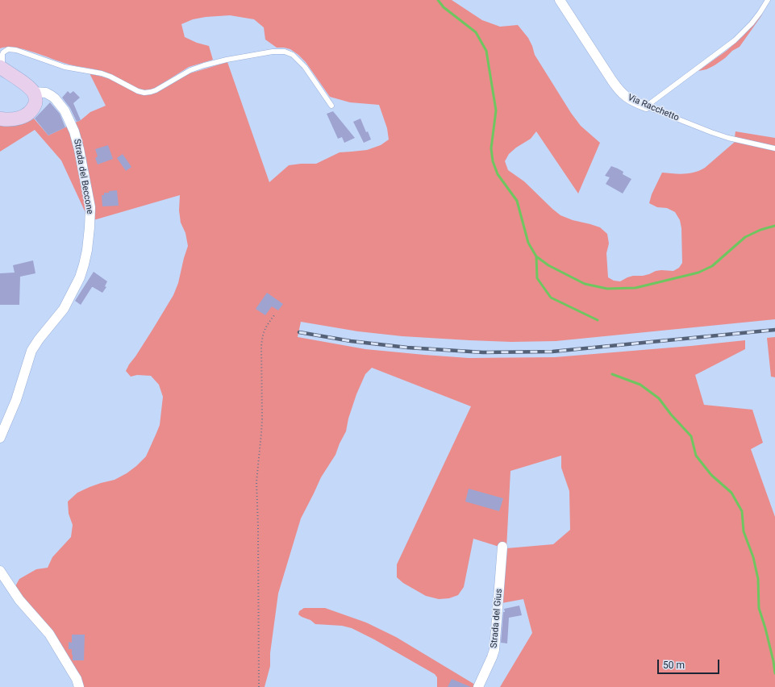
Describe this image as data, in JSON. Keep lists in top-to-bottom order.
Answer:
{
  "streets": {
    "street": ["Via Racchetto", "Strada del Beccone", "Strada del Gius"]
  },
  "scale_bar": "50 m"
}
